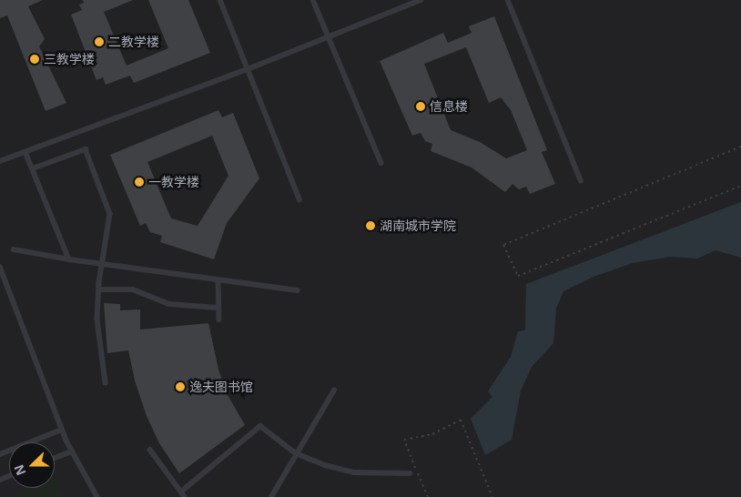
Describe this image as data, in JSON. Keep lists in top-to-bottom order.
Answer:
{
  "places": [
    "二教学楼",
    "三教学楼",
    "信息楼",
    "一教学楼",
    "湖南城市学院",
    "逸夫图书馆"
  ],
  "north": "left"
}
